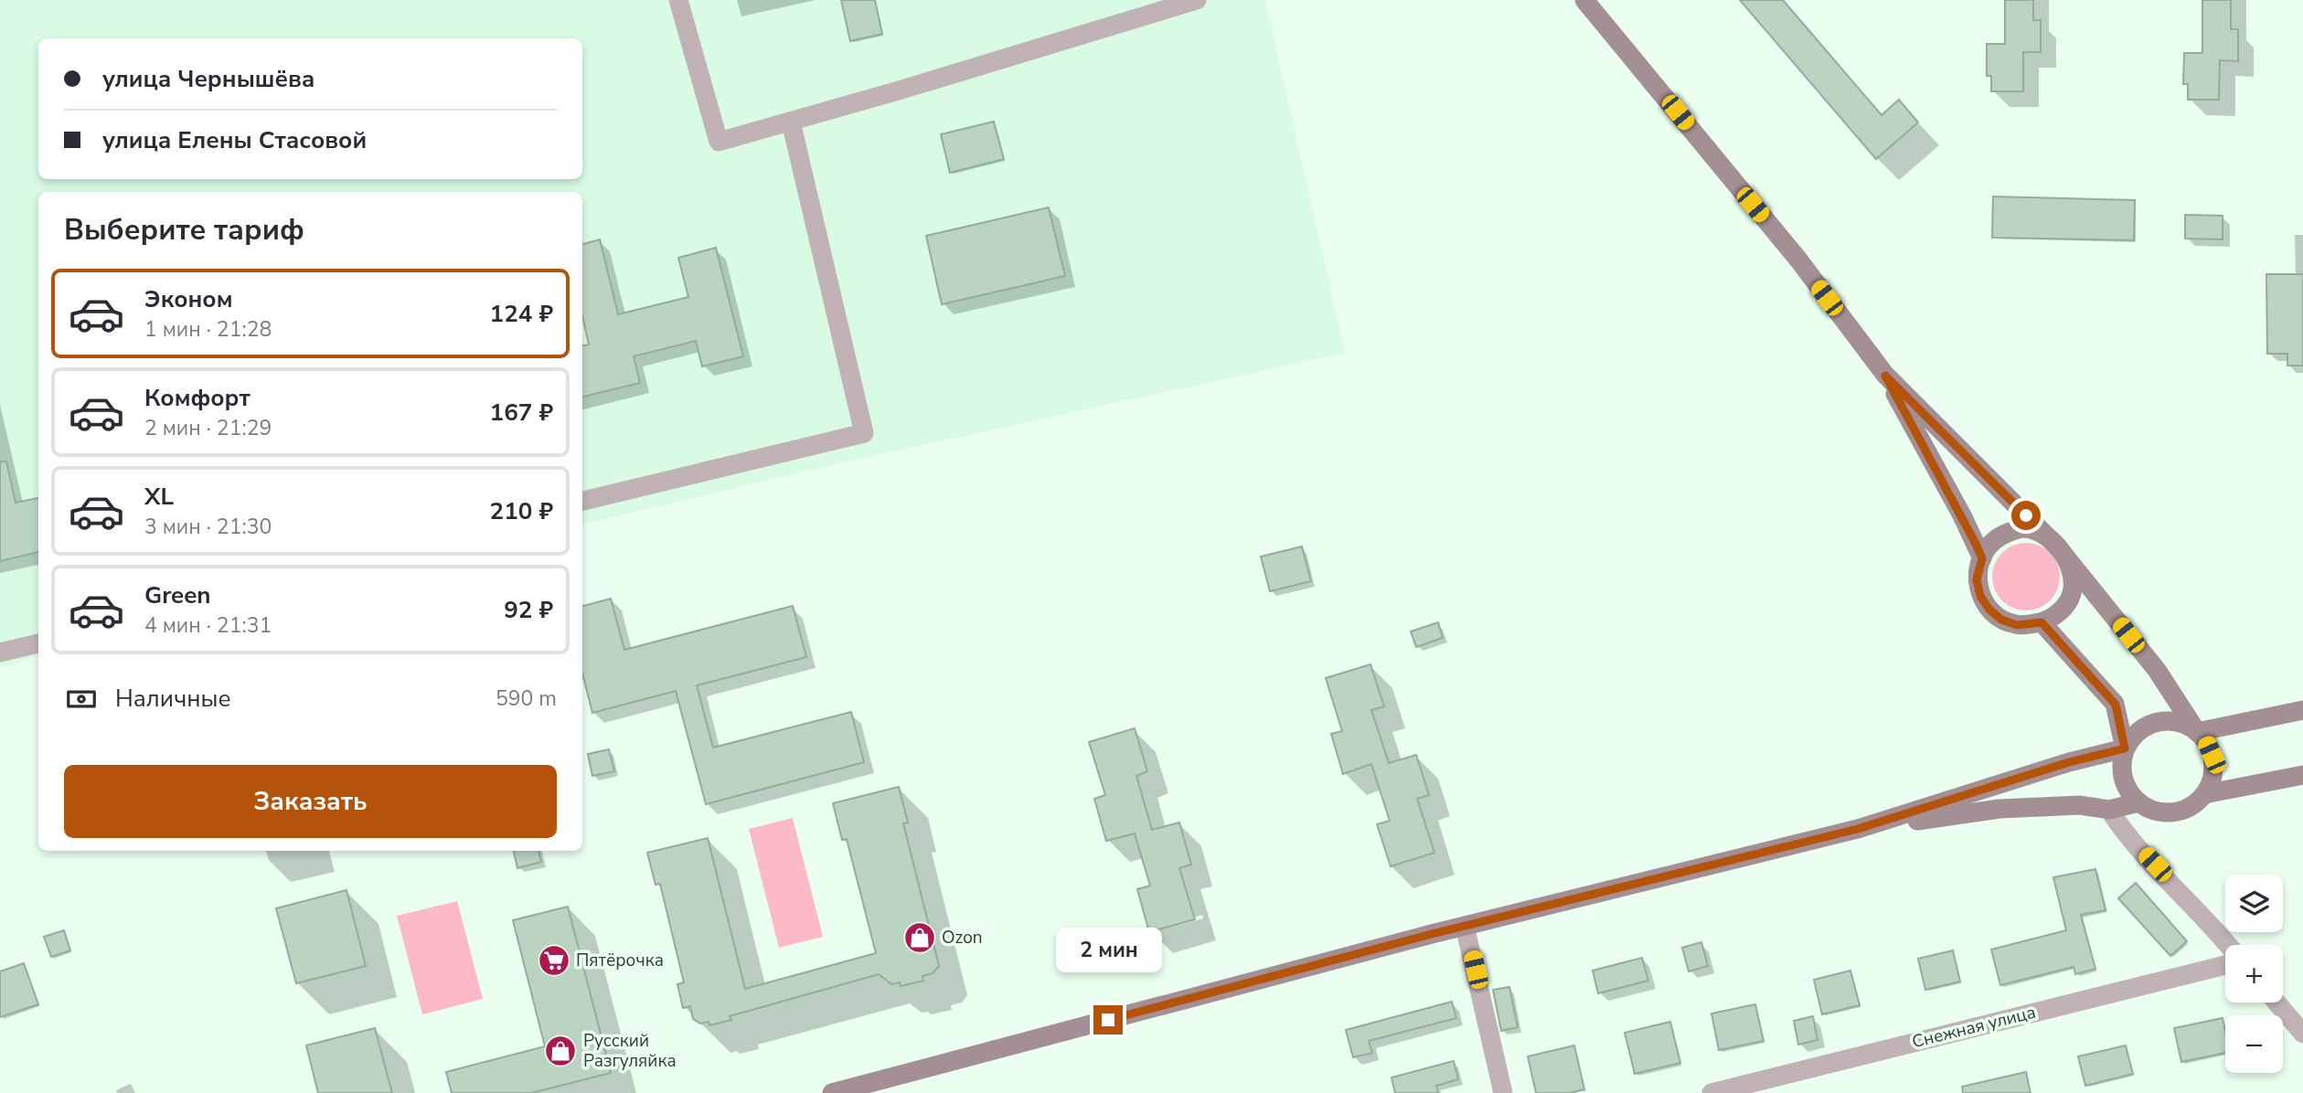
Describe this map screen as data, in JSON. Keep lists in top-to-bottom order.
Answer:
{
  "streets": {
    "street": ["Снежная улица"]
  },
  "places": {
    "shop": ["Ozon", "Русский Разгуляйка"],
    "supermarket": ["Пятёрочка"]
  },
  "page": {
    "banner": ["улица Чернышёва", "улица Елены Стасовой"],
    "heading": "Выберите тариф",
    "list": [
      {
        "name": "Эконом",
        "note": "1 мин · 21:28",
        "value": "124 ₽"
      },
      {
        "name": "Комфорт",
        "note": "2 мин · 21:29",
        "value": "167 ₽"
      },
      {
        "name": "XL",
        "note": "3 мин · 21:30",
        "value": "210 ₽"
      },
      {
        "name": "Green",
        "note": "4 мин · 21:31",
        "value": "92 ₽"
      }
    ],
    "pay": ["Наличные", "590 m"],
    "buttons": "Заказать",
    "map_buttons": ["+", "−"],
    "bubble": "2 мин"
  }
}
